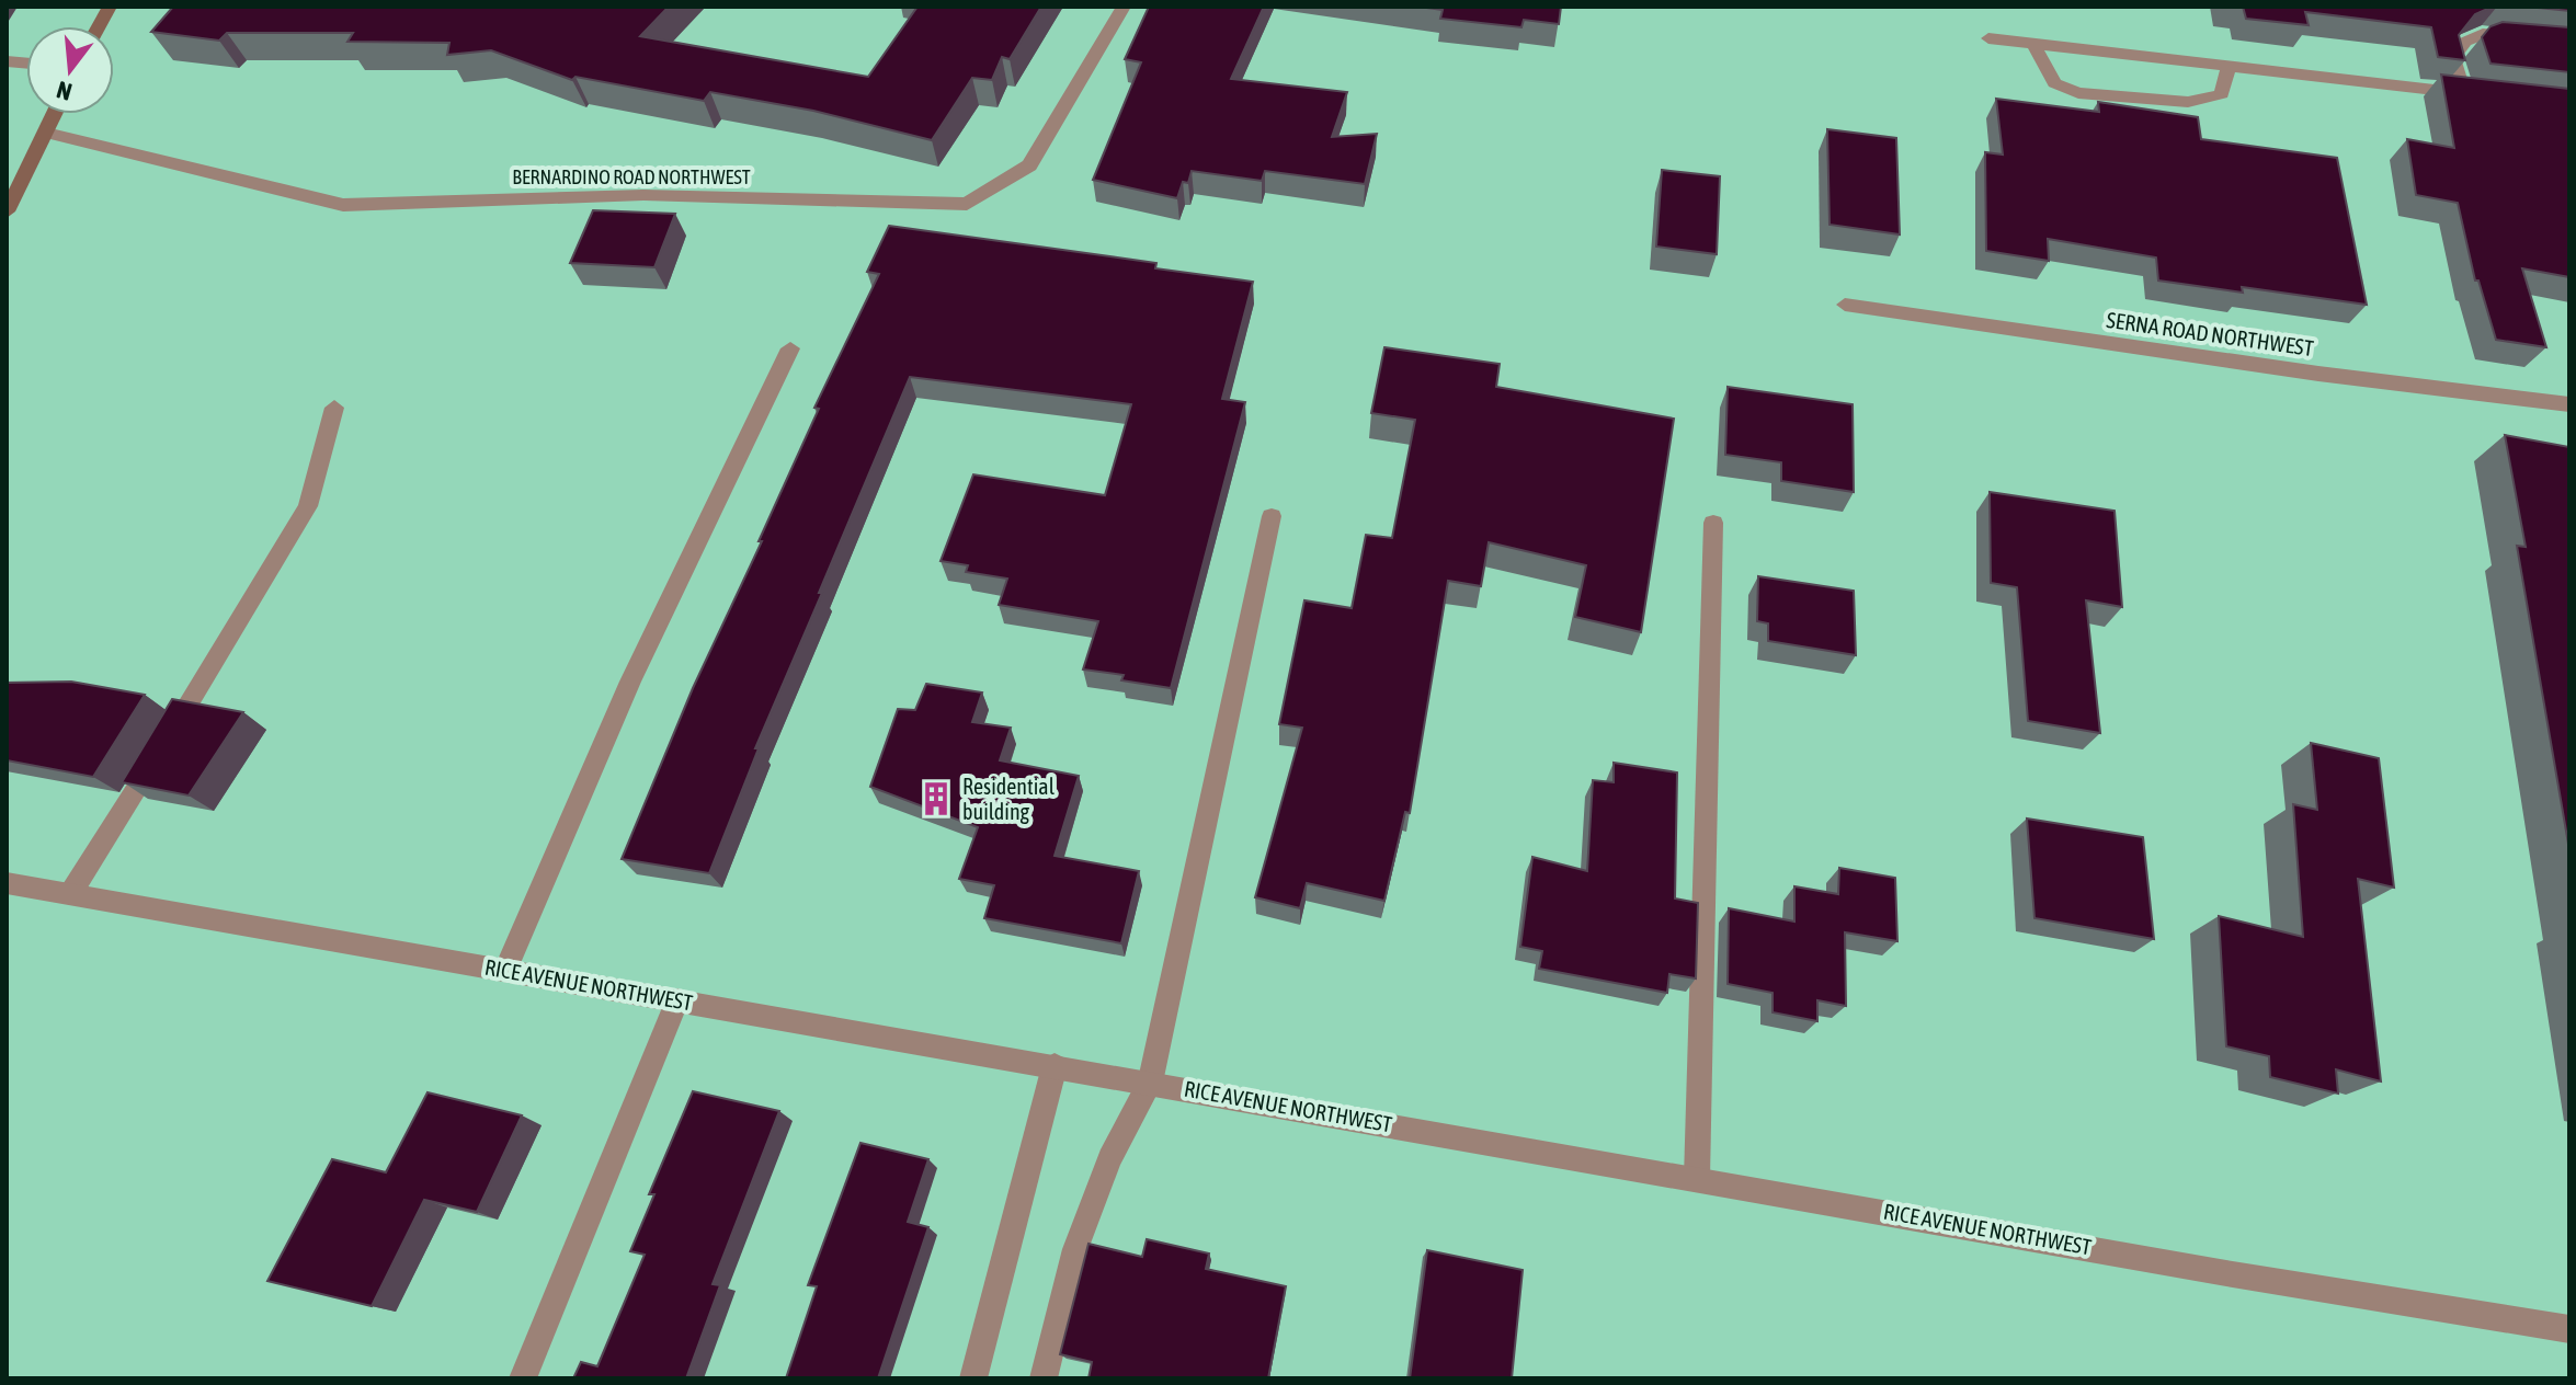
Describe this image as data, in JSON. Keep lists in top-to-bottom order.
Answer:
{
  "streets": {
    "street": ["BERNARDINO ROAD NORTHWEST", "SERNA ROAD NORTHWEST", "RICE AVENUE NORTHWEST"]
  },
  "places": {
    "building": ["Residential building"]
  },
  "north": "bottom"
}
